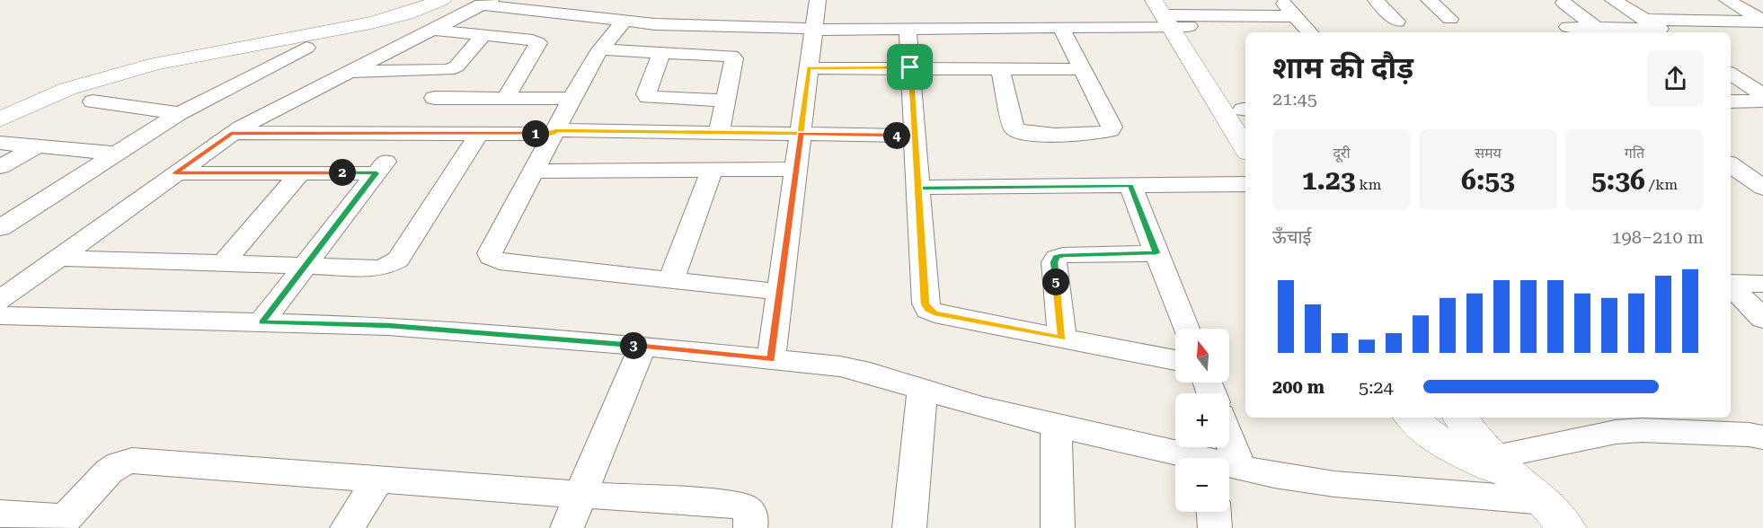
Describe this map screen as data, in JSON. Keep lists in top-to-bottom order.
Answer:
{
  "north": "top",
  "page": {
    "heading": ["शाम की दौड़", "21:45"],
    "pins": [
      "1",
      "4",
      "2",
      "5",
      "3"
    ],
    "stats": [
      ["दूरी", "1.23 km"],
      ["समय", "6:53"],
      ["गति", "5:36 /km"]
    ],
    "chart": ["ऊँचाई", "198–210 m"],
    "map_buttons": ["+", "−"],
    "list": [
      {
        "name": "200 m",
        "note": "5:24"
      }
    ]
  }
}
